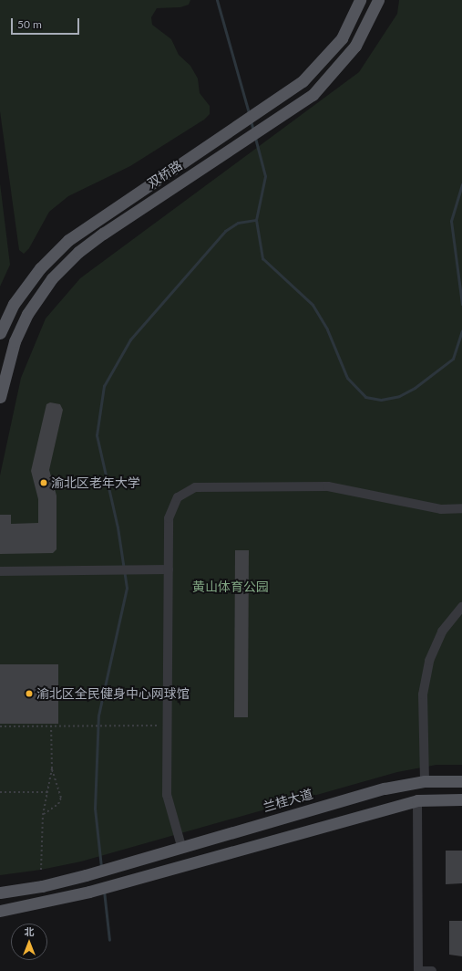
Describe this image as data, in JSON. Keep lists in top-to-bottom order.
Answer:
{
  "streets": {
    "main road": ["双桥路", "兰桂大道"]
  },
  "parks": ["黄山体育公园"],
  "places": ["渝北区老年大学", "渝北区全民健身中心网球馆"],
  "scale_bar": "50 m",
  "north": "top"
}
